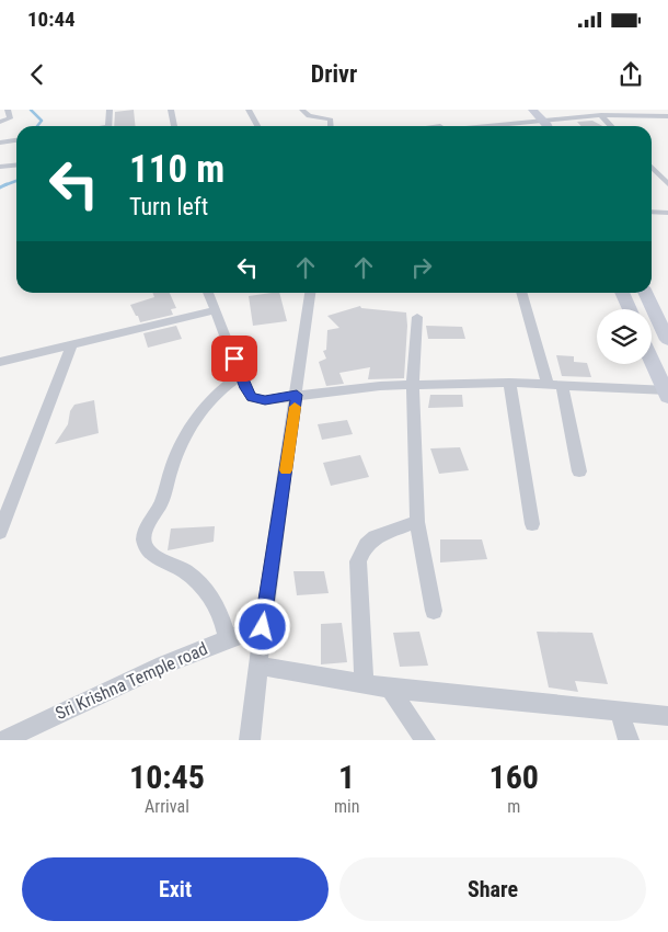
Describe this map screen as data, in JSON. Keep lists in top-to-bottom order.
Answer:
{
  "streets": {
    "street": ["Sri Krishna Temple road"]
  },
  "page": {
    "status": "10:44",
    "header": "Drivr",
    "turn": ["110 m", "Turn left"],
    "eta": [
      "10:45",
      "Arrival",
      "1",
      "min",
      "160",
      "m"
    ],
    "buttons": ["Exit", "Share"]
  }
}
